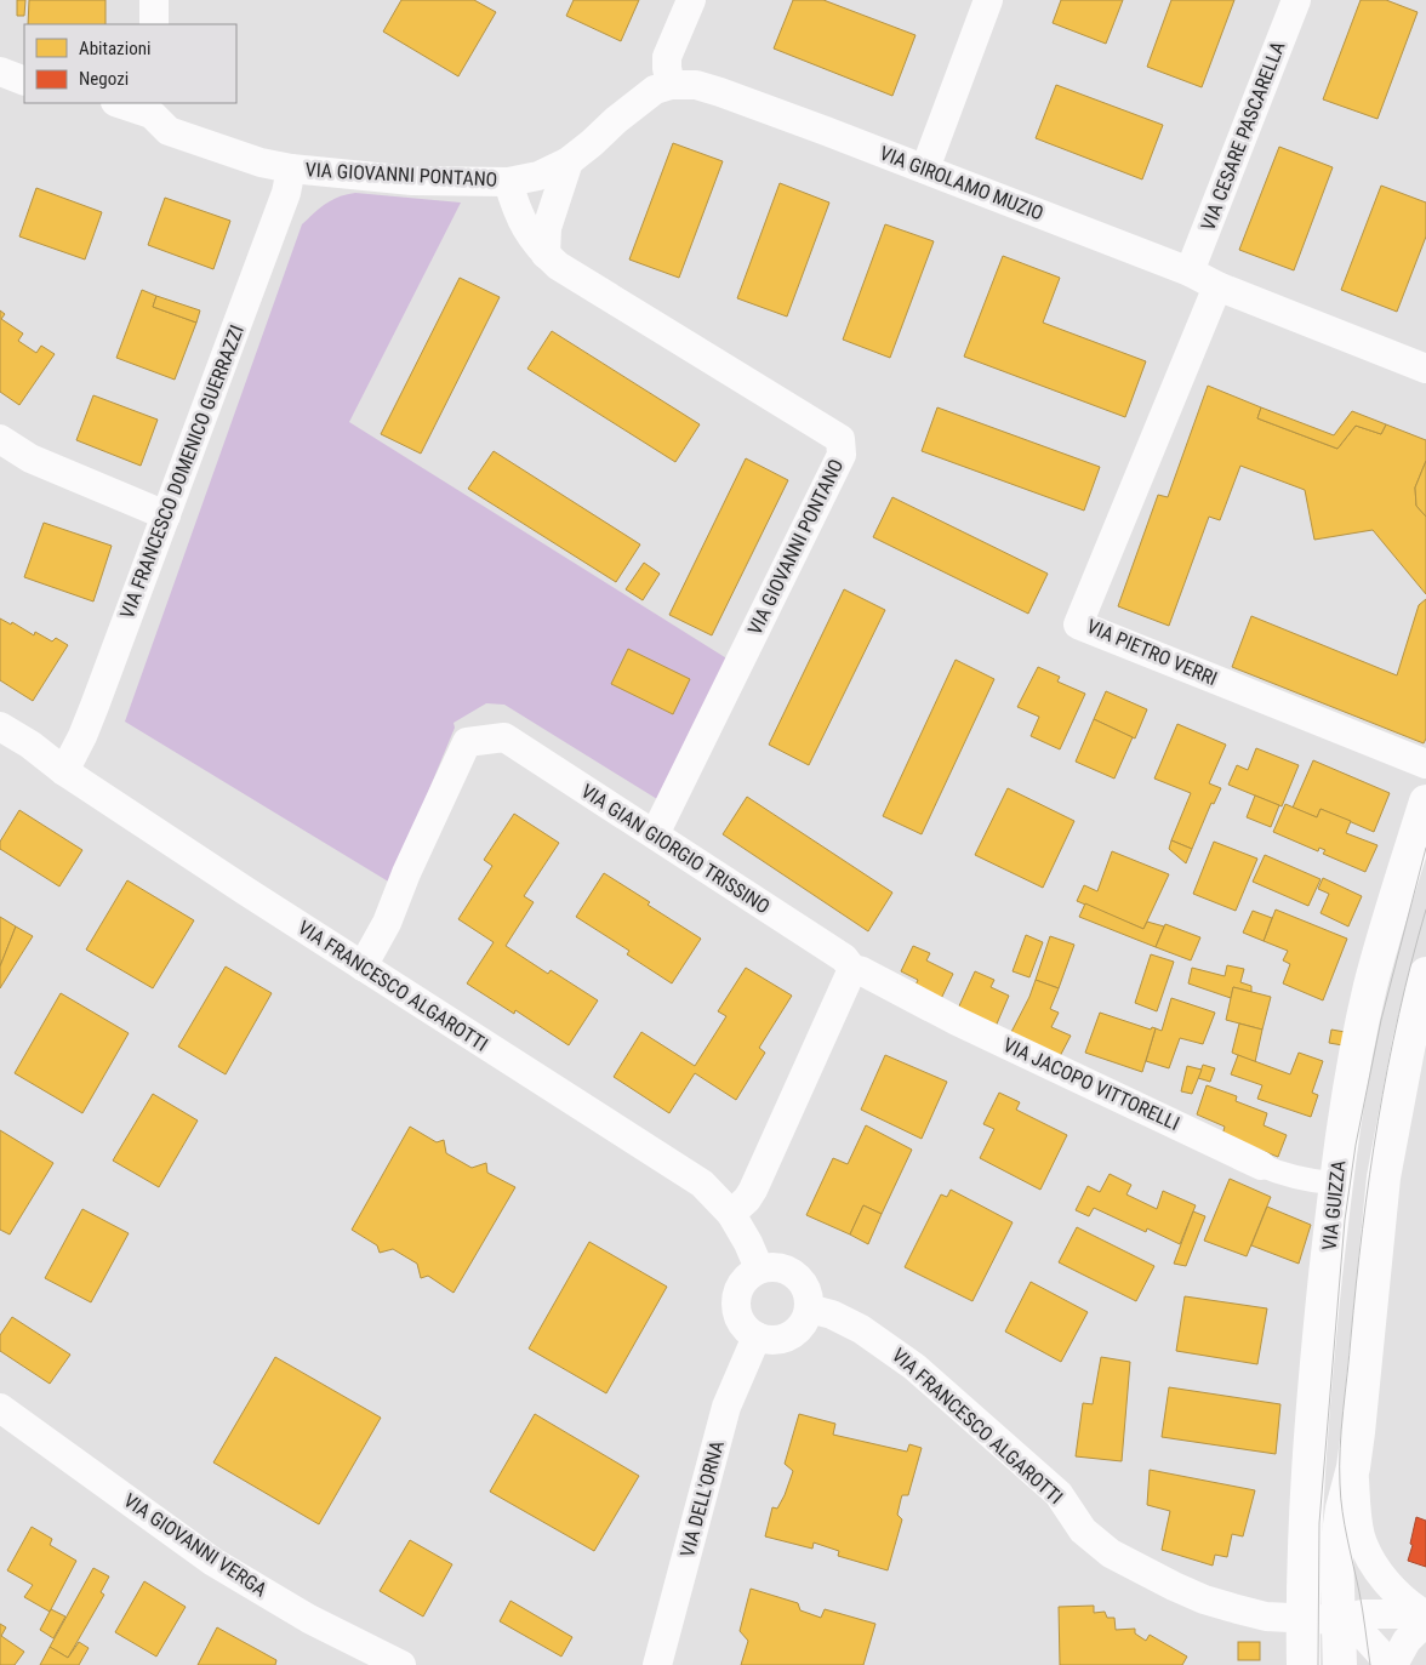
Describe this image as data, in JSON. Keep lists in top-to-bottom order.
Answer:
{
  "streets": {
    "street": [
      "VIA CESARE PASCARELLA",
      "VIA GIOVANNI PONTANO",
      "VIA GIROLAMO MUZIO",
      "VIA FRANCESCO DOMENICO GUERRAZZI",
      "VIA PIETRO VERRI",
      "VIA GIAN GIORGIO TRISSINO",
      "VIA FRANCESCO ALGAROTTI",
      "VIA JACOPO VITTORELLI",
      "VIA GUIZZA",
      "VIA DELL'ORNA",
      "VIA GIOVANNI VERGA"
    ]
  },
  "crossings": [
    ["VIA CESARE PASCARELLA", "VIA GIROLAMO MUZIO"],
    ["VIA GIOVANNI PONTANO", "VIA GIROLAMO MUZIO"],
    ["VIA GIOVANNI PONTANO", "VIA FRANCESCO DOMENICO GUERRAZZI"],
    ["VIA GIOVANNI PONTANO", "VIA GIAN GIORGIO TRISSINO"],
    ["VIA GIROLAMO MUZIO", "VIA PIETRO VERRI"],
    ["VIA FRANCESCO DOMENICO GUERRAZZI", "VIA FRANCESCO ALGAROTTI"],
    ["VIA GIAN GIORGIO TRISSINO", "VIA FRANCESCO ALGAROTTI"],
    ["VIA GIAN GIORGIO TRISSINO", "VIA JACOPO VITTORELLI"],
    ["VIA FRANCESCO ALGAROTTI", "VIA GUIZZA"],
    ["VIA FRANCESCO ALGAROTTI", "VIA DELL'ORNA"],
    ["VIA JACOPO VITTORELLI", "VIA GUIZZA"]
  ],
  "legend": ["Abitazioni", "Negozi"]
}
